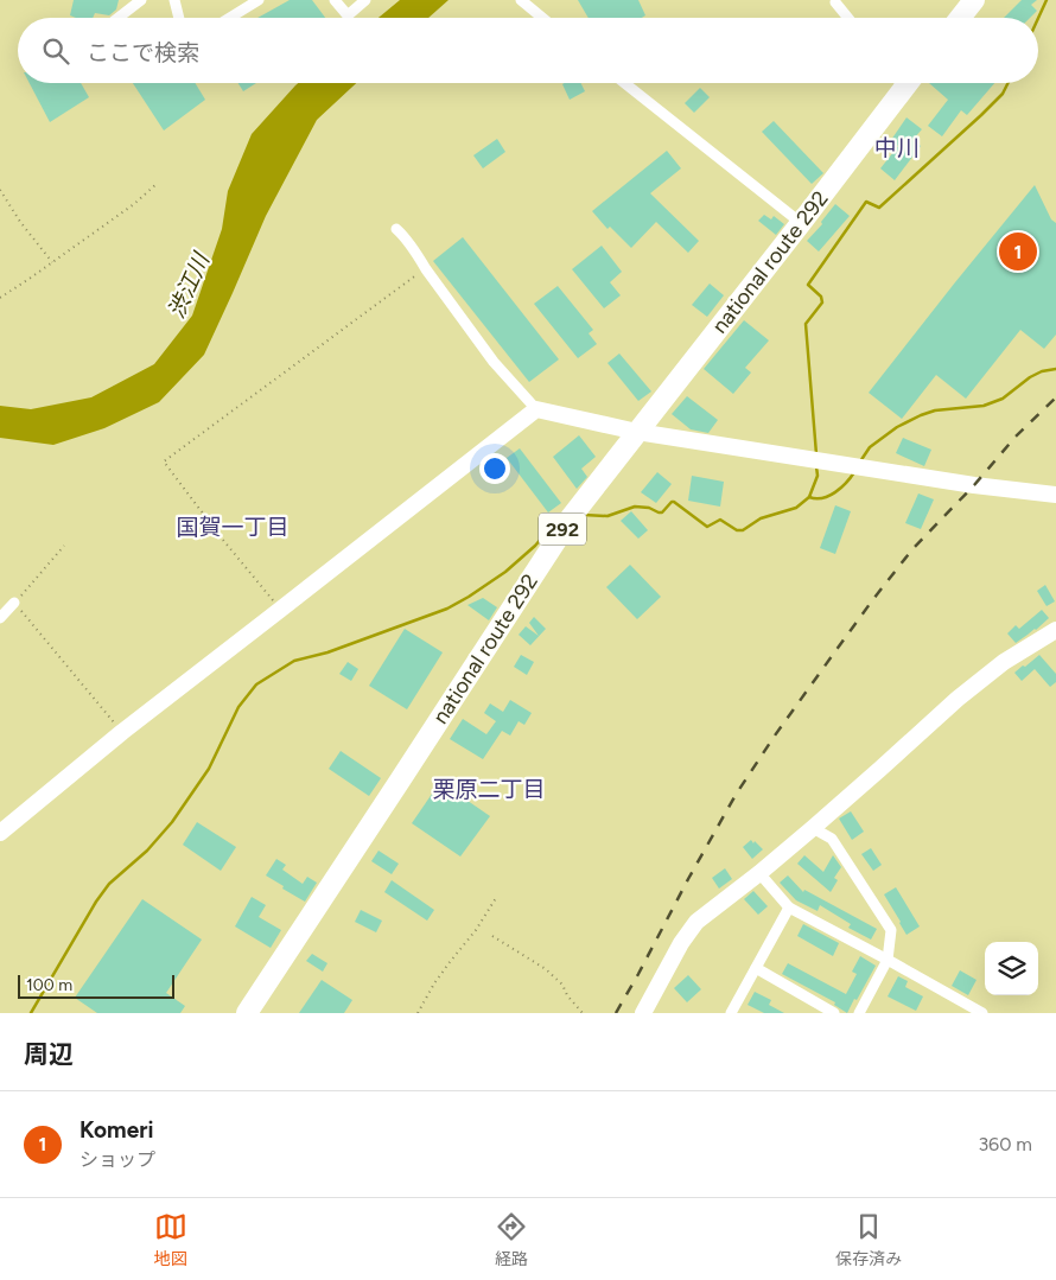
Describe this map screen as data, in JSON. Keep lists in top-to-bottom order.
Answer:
{
  "streets": {
    "highway": ["national route 292", "292"]
  },
  "districts": ["中川", "国賀一丁目", "栗原二丁目"],
  "water": ["渋江川"],
  "scale_bar": "100 m",
  "page": {
    "search": "ここで検索",
    "pins": "1",
    "scale": "100 m",
    "heading": "周辺",
    "list": [
      {
        "mark": "1",
        "name": "Komeri",
        "note": "ショップ",
        "value": "360 m"
      }
    ],
    "nav": ["地図", "経路", "保存済み"]
  }
}
